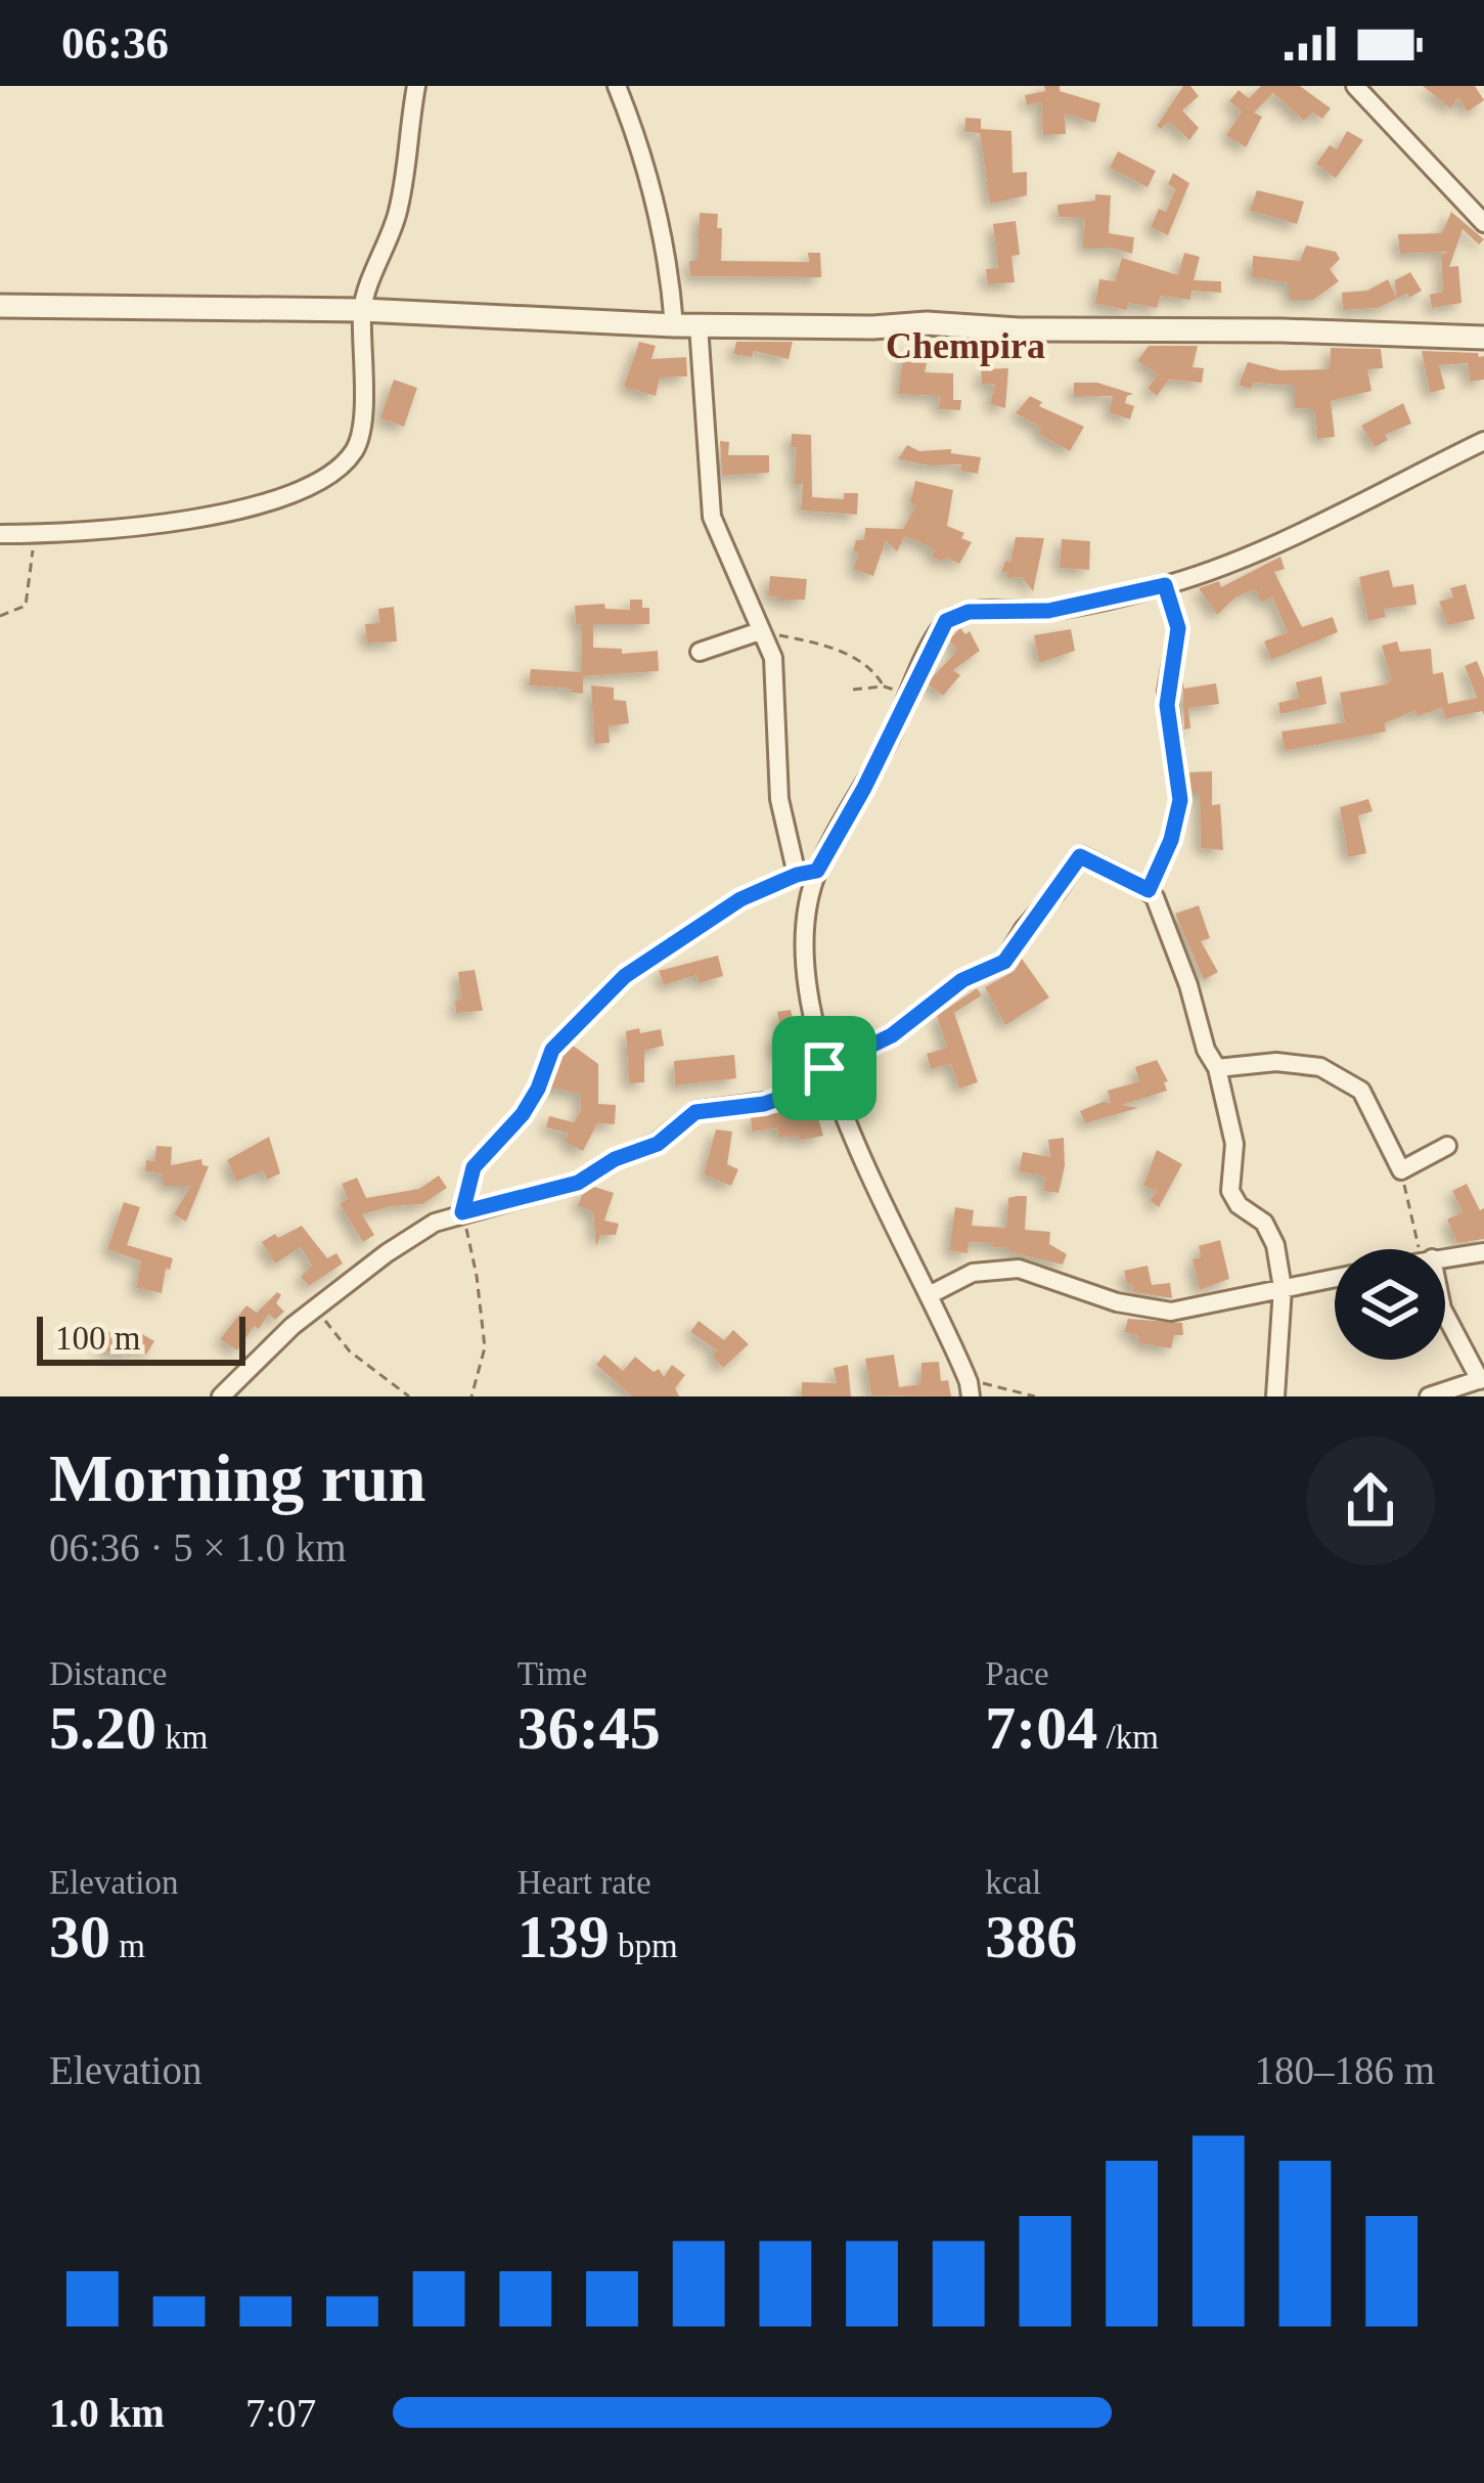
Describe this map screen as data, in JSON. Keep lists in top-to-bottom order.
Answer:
{
  "districts": ["Chempira"],
  "scale_bar": "100 m",
  "page": {
    "status": "06:36",
    "scale": "100 m",
    "heading": ["Morning run", "06:36 · 5 × 1.0 km"],
    "stats": [
      ["Distance", "5.20 km"],
      ["Time", "36:45"],
      ["Pace", "7:04 /km"],
      ["Elevation", "30 m"],
      ["Heart rate", "139 bpm"],
      ["kcal", "386"]
    ],
    "chart": ["Elevation", "180–186 m"],
    "list": [
      {
        "name": "1.0 km",
        "note": "7:07"
      }
    ]
  }
}
